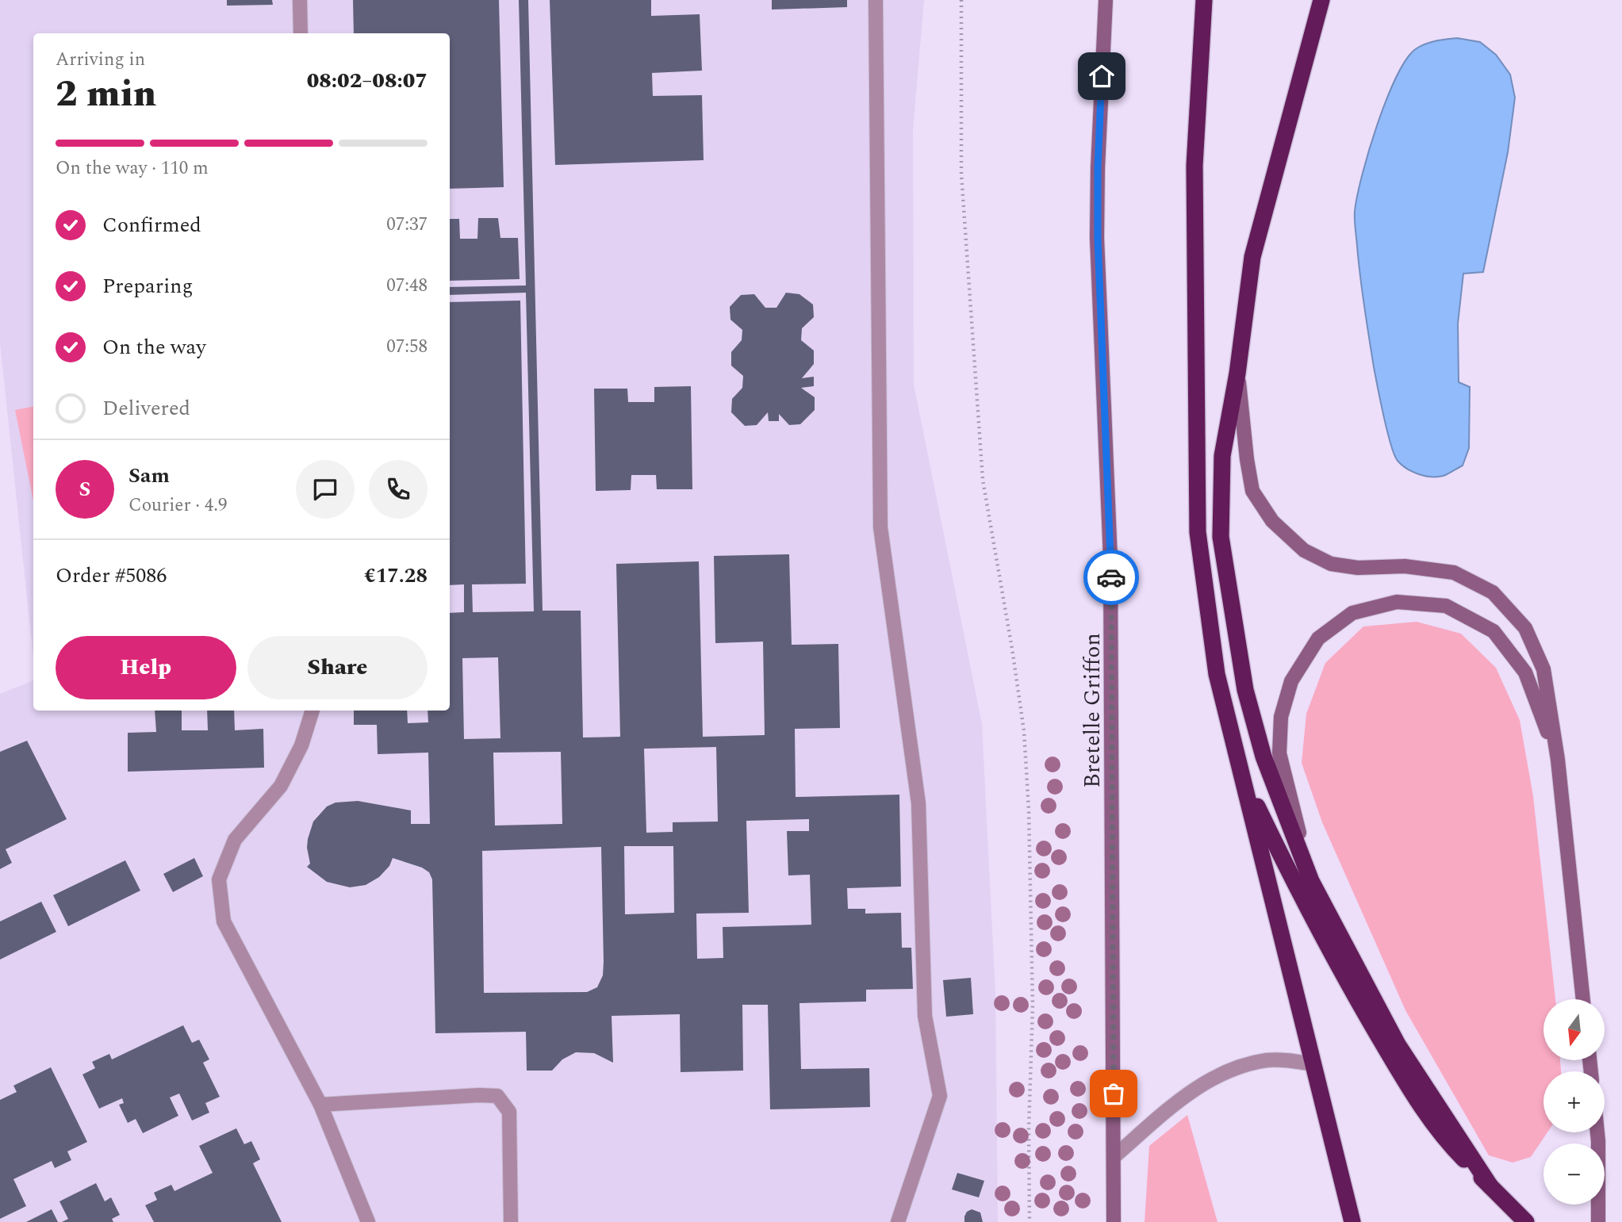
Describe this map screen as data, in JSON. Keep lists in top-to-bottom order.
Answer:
{
  "streets": {
    "main road": ["Bretelle Griffon"]
  },
  "north": "bottom",
  "page": {
    "heading": ["2 min", "Arriving in", "08:02–08:07"],
    "panel": [
      "Sam",
      "Courier · 4.9",
      "Order #5086",
      "€17.28"
    ],
    "bar": "On the way · 110 m",
    "list": [
      ["Confirmed", "07:37"],
      ["Preparing", "07:48"],
      ["On the way", "07:58"],
      "Delivered"
    ],
    "round": "S",
    "buttons": ["Help", "Share"],
    "map_buttons": ["+", "−"]
  }
}
